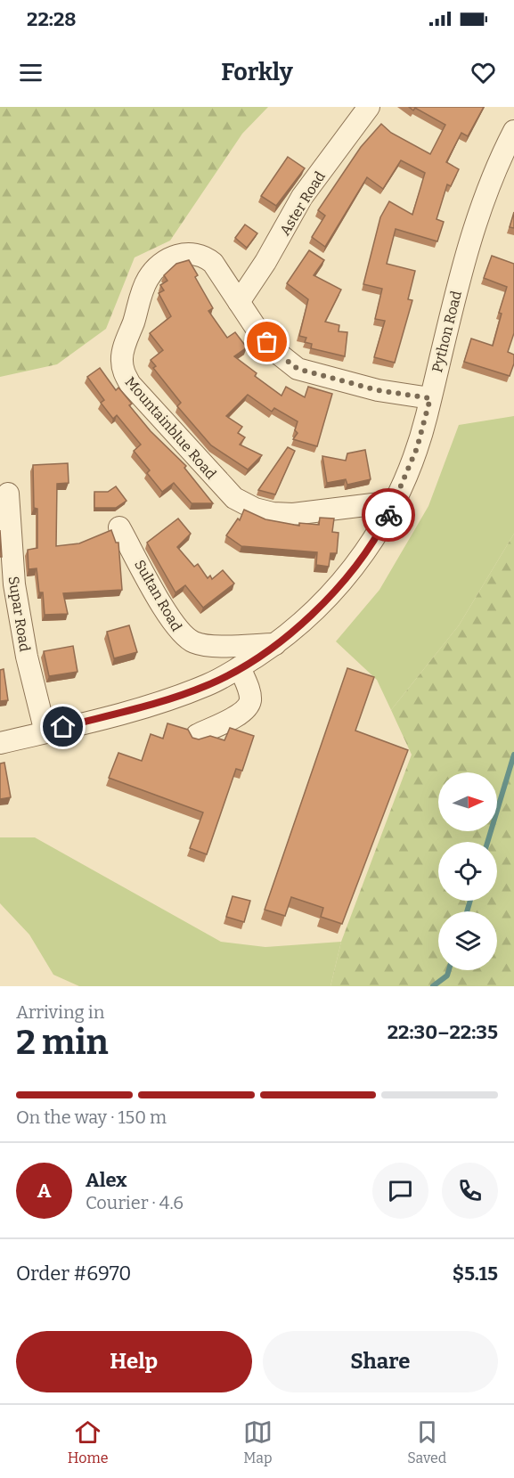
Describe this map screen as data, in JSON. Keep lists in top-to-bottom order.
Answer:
{
  "streets": {
    "street": [
      "Aster Road",
      "Python Road",
      "Mountainblue Road",
      "Sultan Road",
      "Supar Road"
    ]
  },
  "crossings": [
    ["Aster Road", "Mountainblue Road"],
    ["Python Road", "Mountainblue Road"],
    ["Python Road", "Sultan Road"],
    ["Python Road", "Supar Road"]
  ],
  "north": "right",
  "page": {
    "status": "22:28",
    "header": "Forkly",
    "heading": ["2 min", "Arriving in", "22:30–22:35"],
    "panel": [
      "Alex",
      "Courier · 4.6",
      "Order #6970",
      "$5.15"
    ],
    "bar": "On the way · 150 m",
    "round": "A",
    "buttons": ["Help", "Share"],
    "tabs": ["Home", "Map", "Saved"]
  }
}
